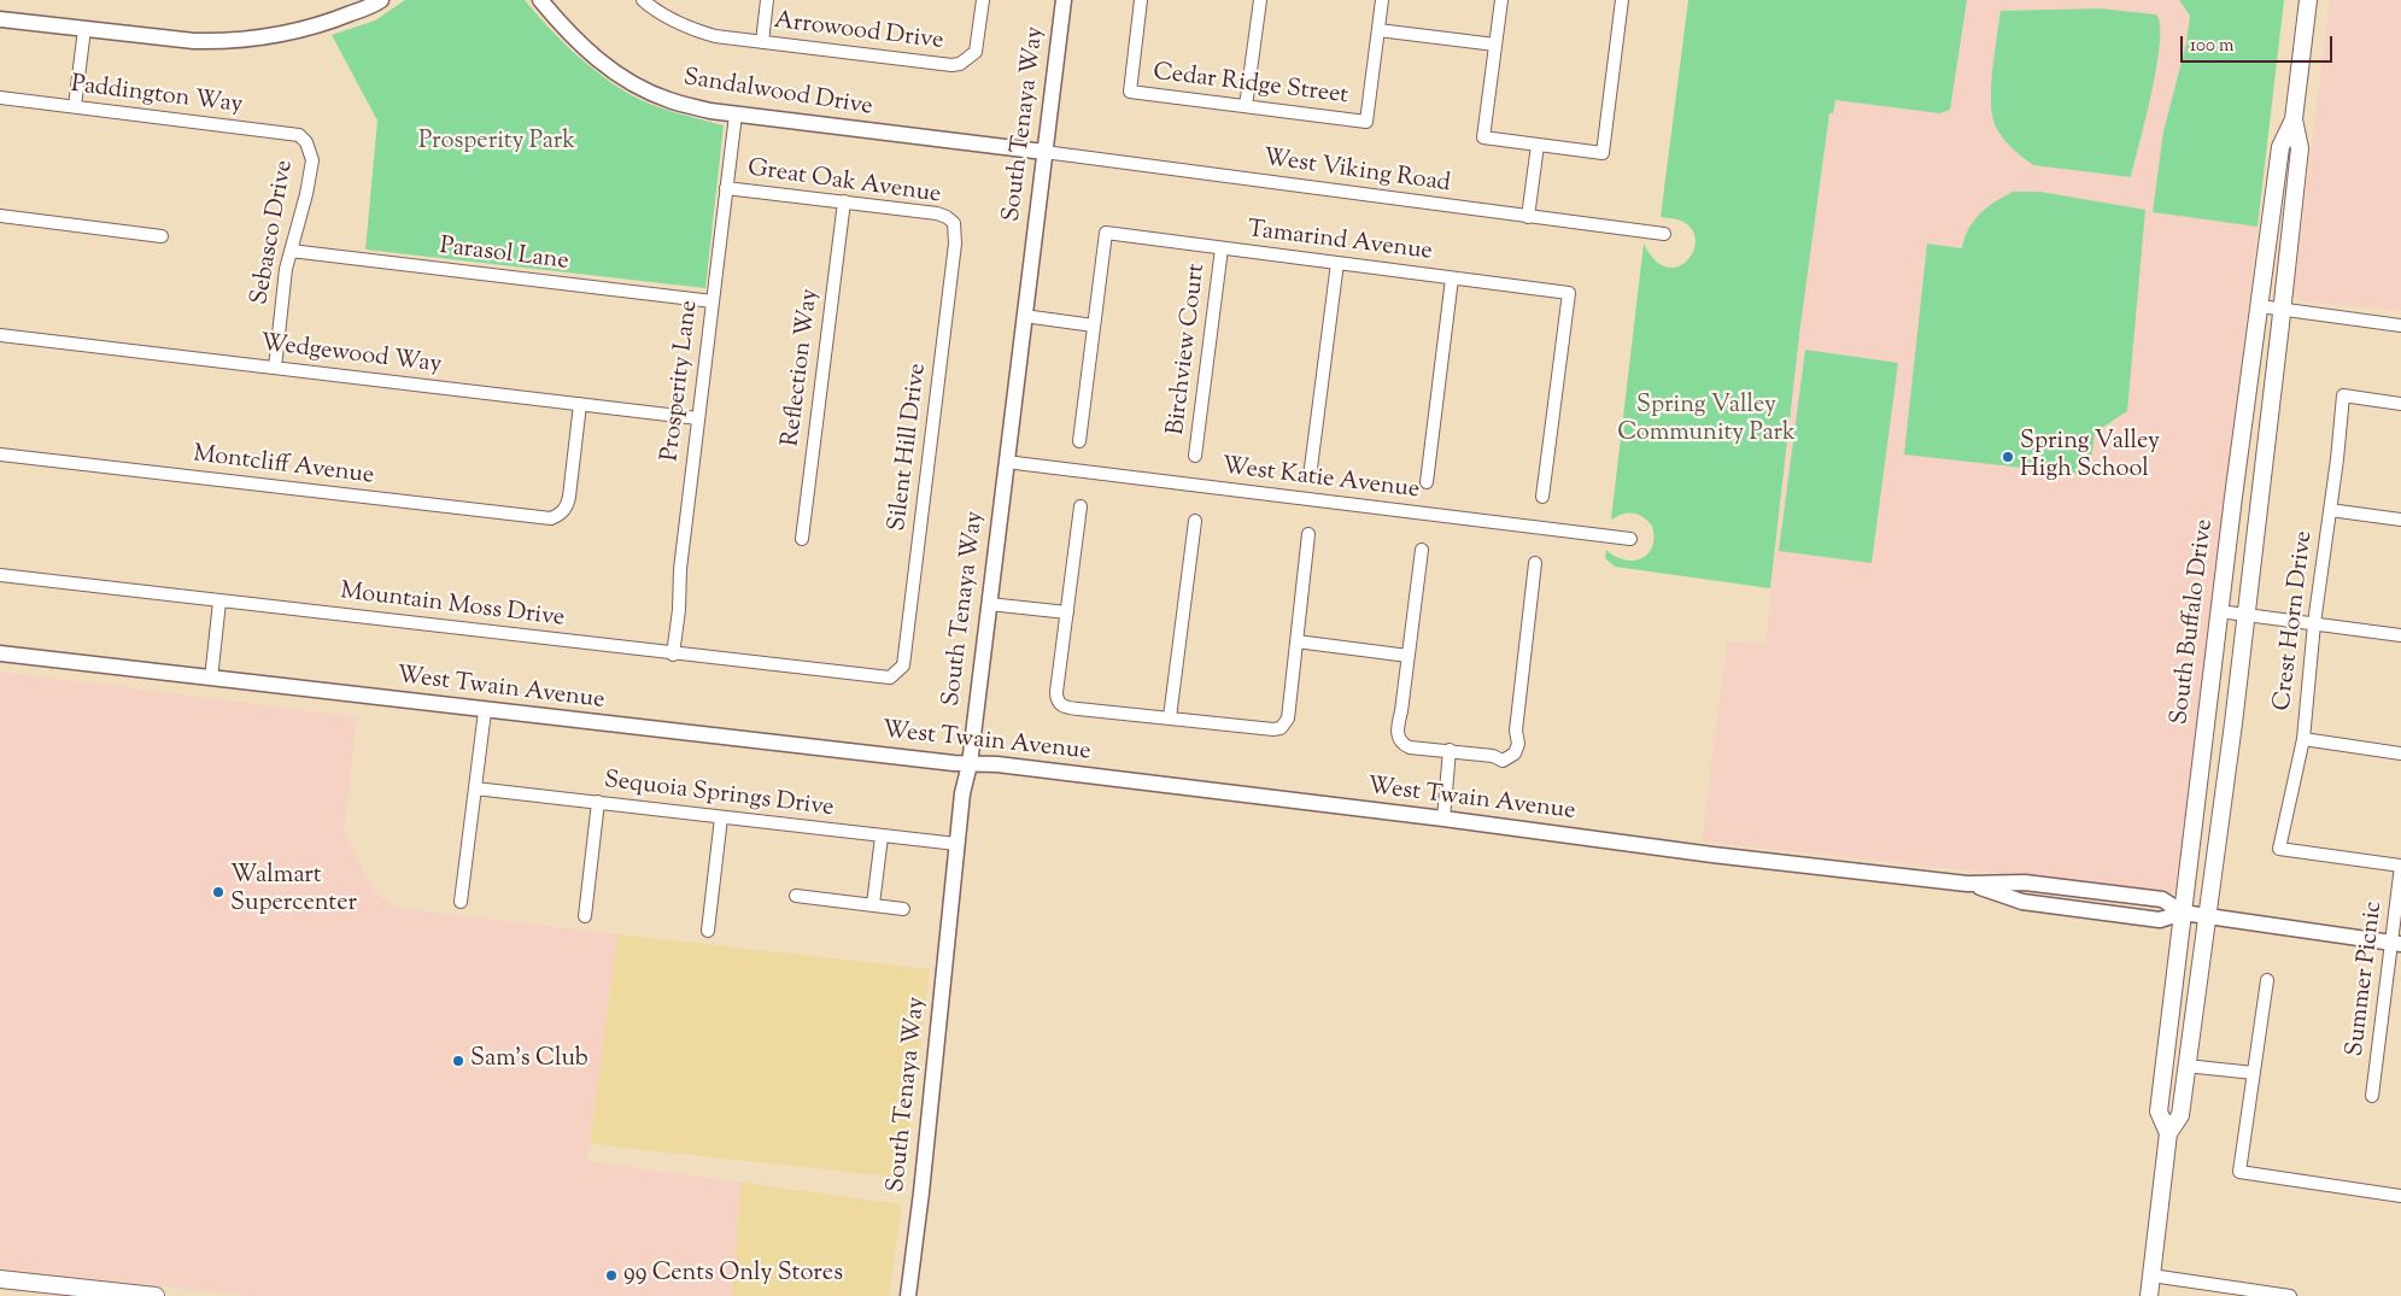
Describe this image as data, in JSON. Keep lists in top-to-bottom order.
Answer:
{
  "streets": {
    "main road": ["South Buffalo Drive"],
    "street": [
      "Arrowood Drive",
      "Cedar Ridge Street",
      "Sandalwood Drive",
      "Paddington Way",
      "South Tenaya Way",
      "West Viking Road",
      "Great Oak Avenue",
      "Sebasco Drive",
      "Tamarind Avenue",
      "Parasol Lane",
      "Birchview Court",
      "Wedgewood Way",
      "Reflection Way",
      "Prosperity Lane",
      "Silent Hill Drive",
      "Montcliff Avenue",
      "West Katie Avenue",
      "Mountain Moss Drive",
      "Crest Horn Drive",
      "West Twain Avenue",
      "Sequoia Springs Drive",
      "Summer Picnic"
    ]
  },
  "crossings": [
    ["Sandalwood Drive", "South Tenaya Way"],
    ["Sandalwood Drive", "West Viking Road"],
    ["Sandalwood Drive", "Prosperity Lane"],
    ["Paddington Way", "Sebasco Drive"],
    ["South Tenaya Way", "West Viking Road"],
    ["South Tenaya Way", "West Katie Avenue"],
    ["South Tenaya Way", "West Twain Avenue"],
    ["South Tenaya Way", "Sequoia Springs Drive"],
    ["Great Oak Avenue", "Reflection Way"],
    ["Great Oak Avenue", "Prosperity Lane"],
    ["Great Oak Avenue", "Silent Hill Drive"],
    ["Sebasco Drive", "Parasol Lane"],
    ["Sebasco Drive", "Wedgewood Way"],
    ["Tamarind Avenue", "Birchview Court"],
    ["Parasol Lane", "Prosperity Lane"],
    ["Wedgewood Way", "Prosperity Lane"],
    ["Wedgewood Way", "Montcliff Avenue"],
    ["Prosperity Lane", "Mountain Moss Drive"],
    ["Silent Hill Drive", "Mountain Moss Drive"],
    ["Crest Horn Drive", "Summer Picnic"],
    ["South Buffalo Drive", "West Twain Avenue"],
    ["West Twain Avenue", "Summer Picnic"]
  ],
  "parks": ["Prosperity Park", "Spring Valley Community Park"],
  "places": [
    "Spring Valley High School",
    "Walmart Supercenter",
    "Sam's Club",
    "99 Cents Only Stores"
  ],
  "scale_bar": "100 m"
}
